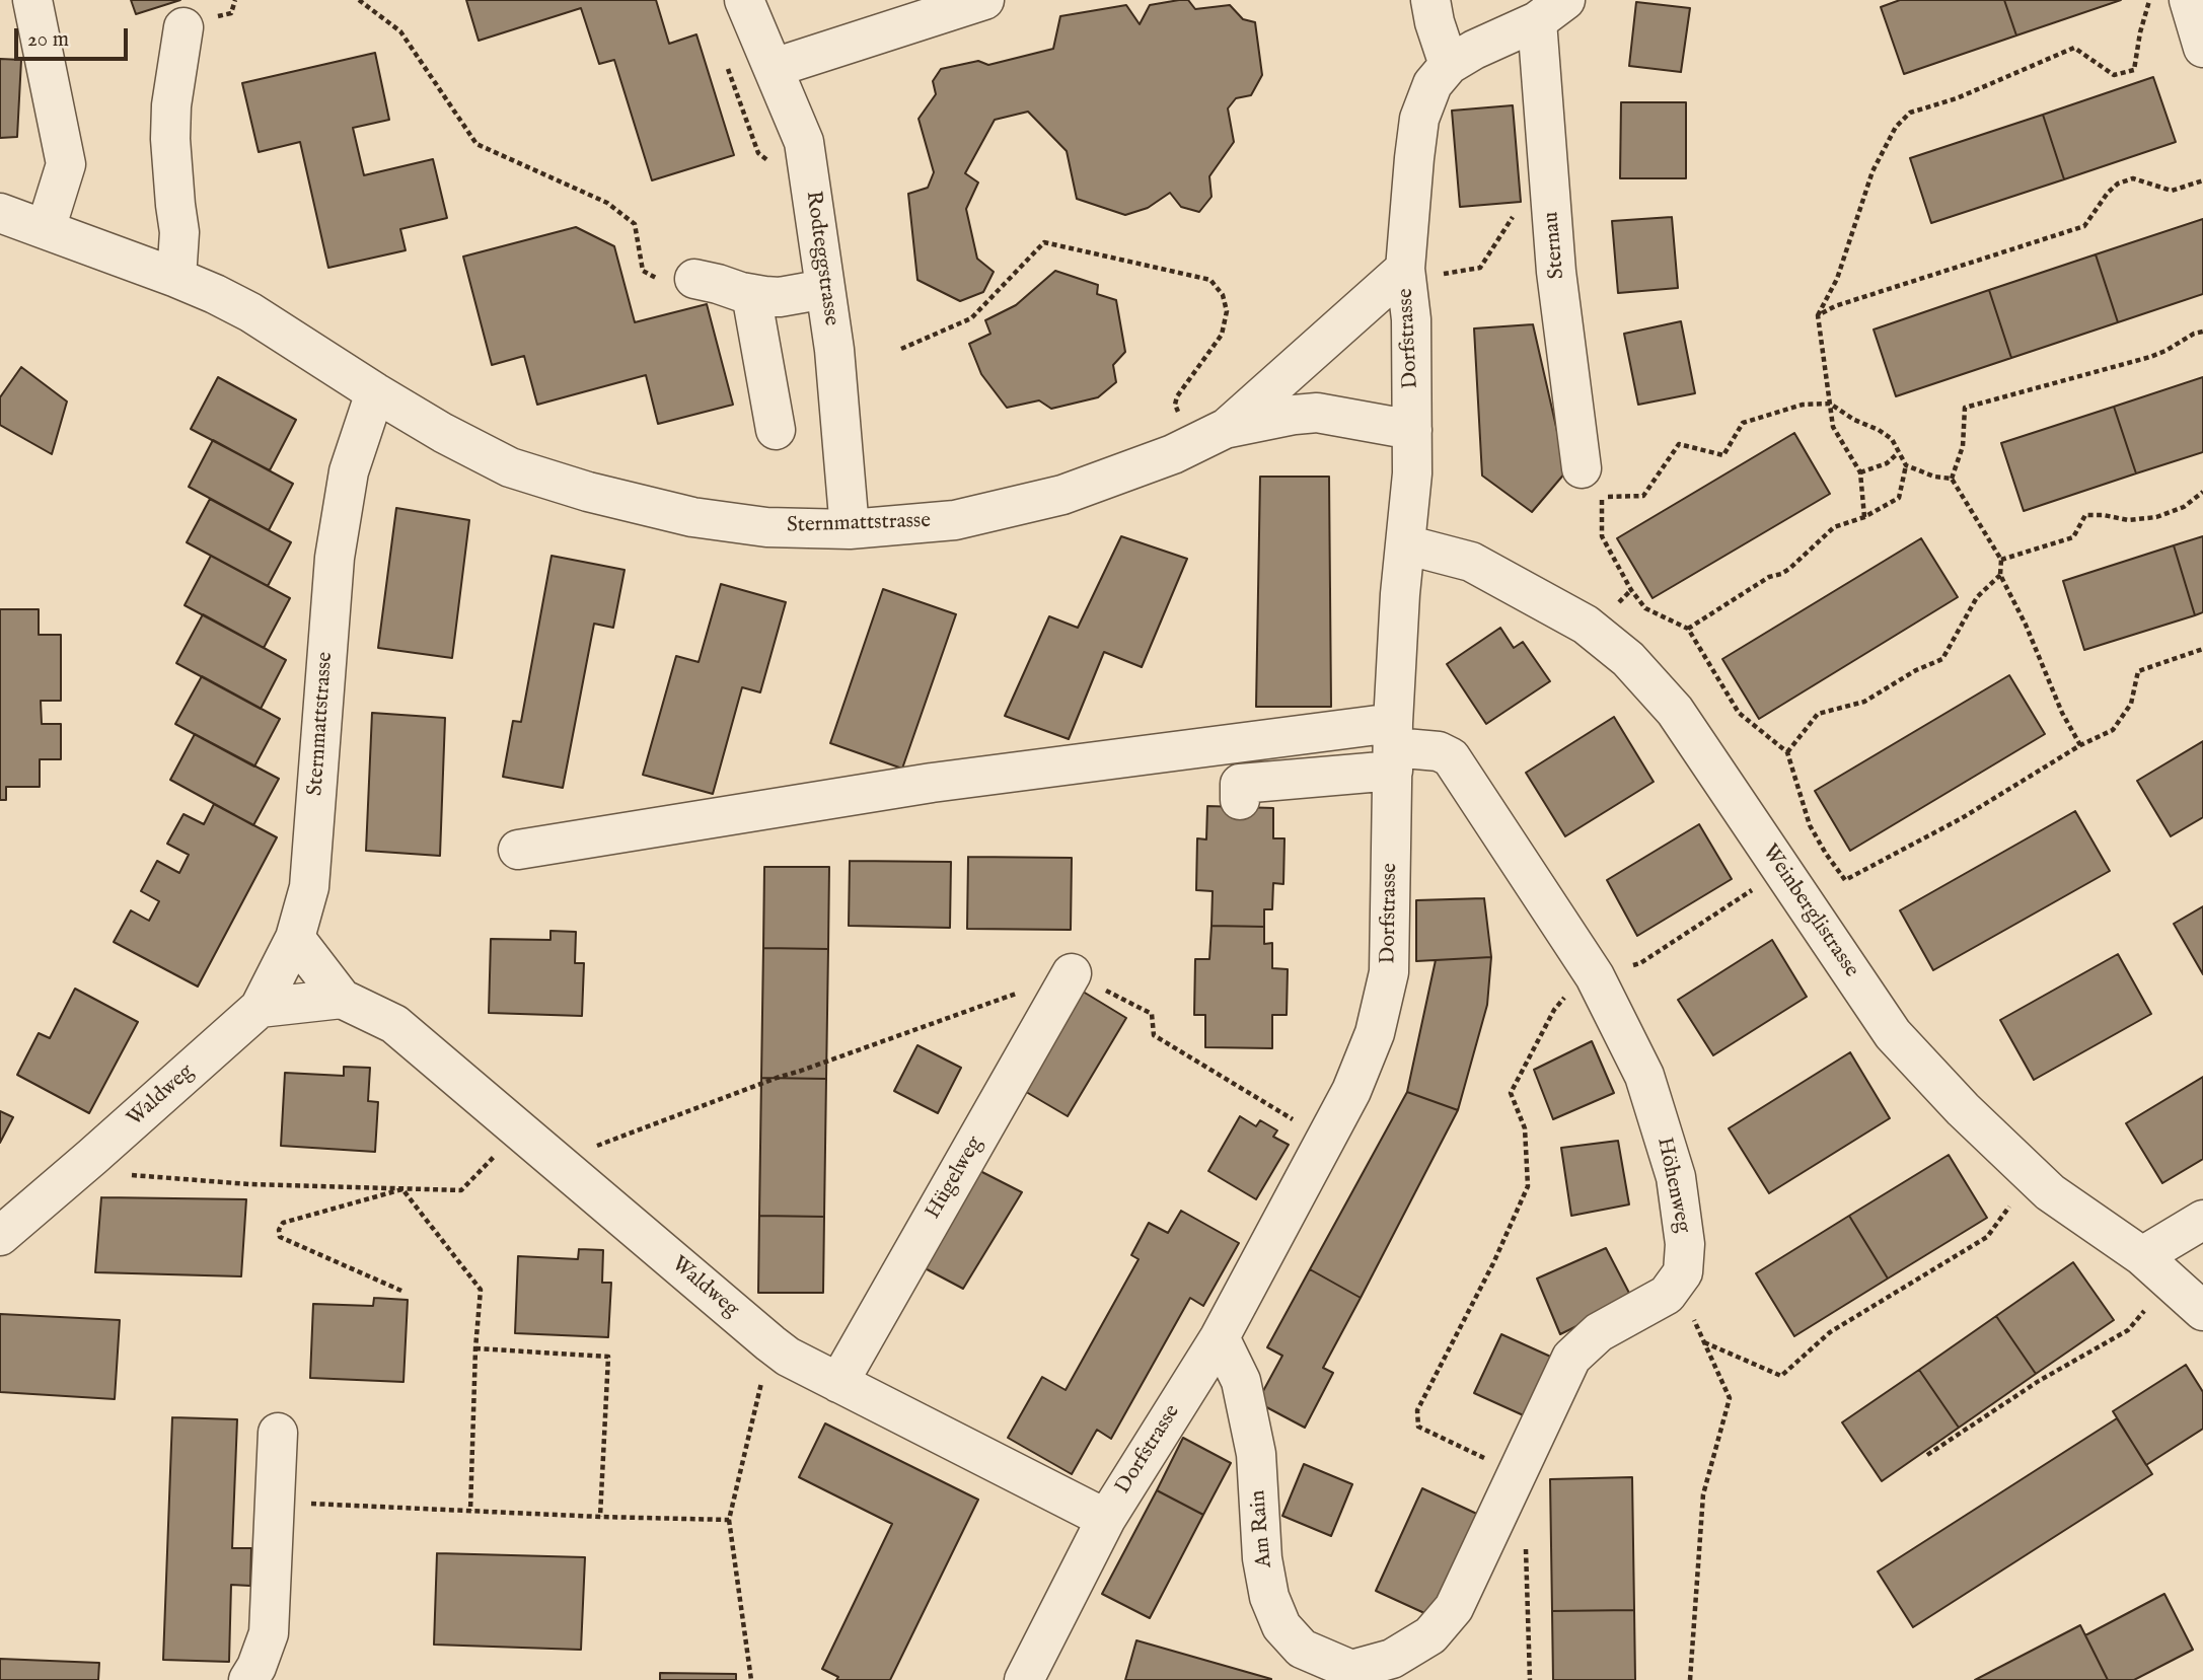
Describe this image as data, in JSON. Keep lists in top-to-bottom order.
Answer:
{
  "streets": {
    "street": [
      "Sternau",
      "Rodteggstrasse",
      "Dorfstrasse",
      "Sternmattstrasse",
      "Weinberglistrasse",
      "Waldweg",
      "Hügelweg",
      "Höhenweg",
      "Am Rain"
    ]
  },
  "crossings": [
    ["Rodteggstrasse", "Sternmattstrasse"],
    ["Dorfstrasse", "Sternmattstrasse"],
    ["Dorfstrasse", "Weinberglistrasse"],
    ["Dorfstrasse", "Waldweg"],
    ["Dorfstrasse", "Höhenweg"],
    ["Dorfstrasse", "Am Rain"],
    ["Sternmattstrasse", "Waldweg"],
    ["Waldweg", "Hügelweg"]
  ],
  "scale_bar": "20 m"
}
